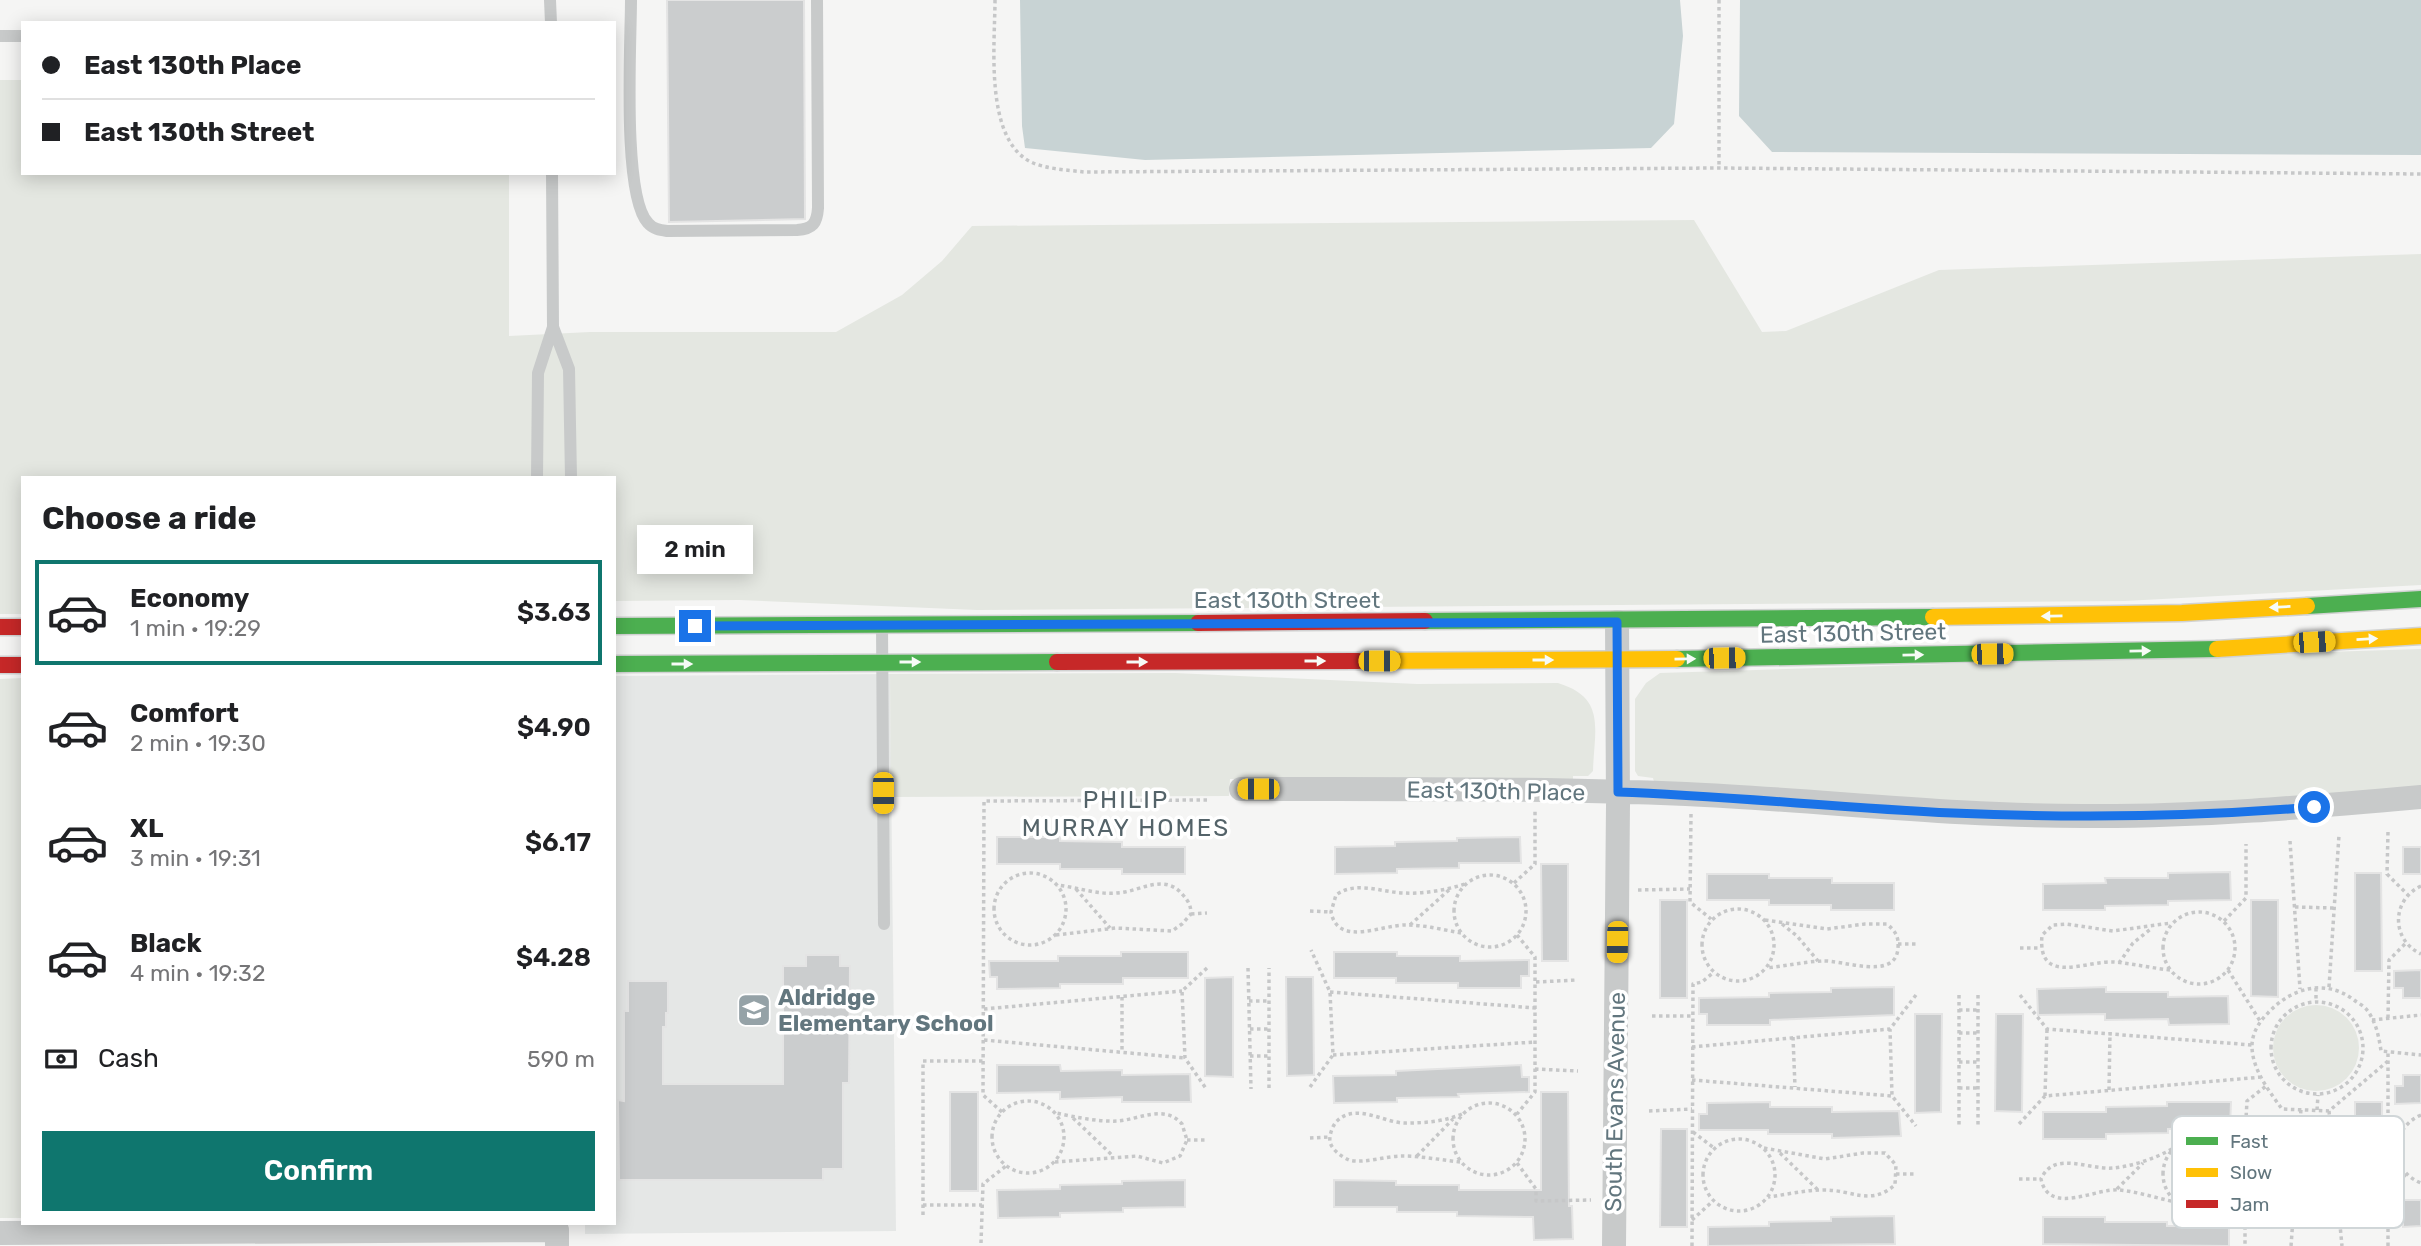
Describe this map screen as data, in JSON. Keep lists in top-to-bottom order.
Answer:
{
  "streets": {
    "main road": ["East 130th Street"],
    "street": ["East 130th Place", "South Evans Avenue"]
  },
  "crossings": [
    ["East 130th Street", "South Evans Avenue"],
    ["East 130th Place", "South Evans Avenue"]
  ],
  "districts": ["PHILIP MURRAY HOMES"],
  "places": {
    "school or university": ["Aldridge Elementary School"]
  },
  "legend": ["Fast", "Slow", "Jam"],
  "page": {
    "banner": ["East 130th Place", "East 130th Street"],
    "heading": "Choose a ride",
    "bubble": "2 min",
    "list": [
      {
        "name": "Economy",
        "note": "1 min · 19:29",
        "value": "$3.63"
      },
      {
        "name": "Comfort",
        "note": "2 min · 19:30",
        "value": "$4.90"
      },
      {
        "name": "XL",
        "note": "3 min · 19:31",
        "value": "$6.17"
      },
      {
        "name": "Black",
        "note": "4 min · 19:32",
        "value": "$4.28"
      }
    ],
    "pay": ["Cash", "590 m"],
    "buttons": "Confirm"
  }
}
